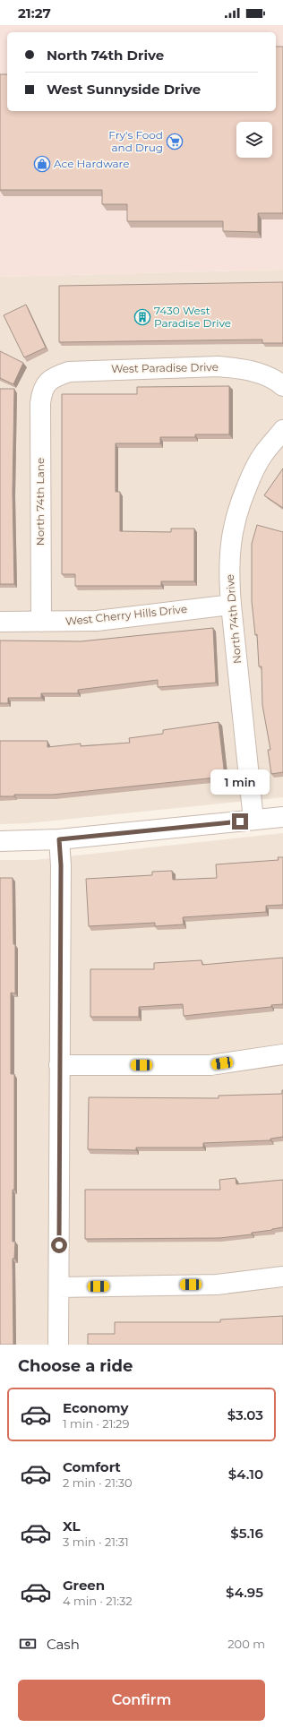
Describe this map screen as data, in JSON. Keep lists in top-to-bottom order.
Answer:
{
  "streets": {
    "street": [
      "West Paradise Drive",
      "North 74th Lane",
      "West Cherry Hills Drive",
      "North 74th Drive"
    ]
  },
  "crossings": [
    ["West Paradise Drive", "North 74th Lane"],
    ["North 74th Lane", "West Cherry Hills Drive"],
    ["West Cherry Hills Drive", "North 74th Drive"]
  ],
  "places": {
    "supermarket": ["Fry's Food and Drug"],
    "shop": ["Ace Hardware"],
    "building": ["7430 West Paradise Drive"]
  },
  "page": {
    "status": "21:27",
    "banner": ["North 74th Drive", "West Sunnyside Drive"],
    "bubble": "1 min",
    "heading": "Choose a ride",
    "list": [
      {
        "name": "Economy",
        "note": "1 min · 21:29",
        "value": "$3.03"
      },
      {
        "name": "Comfort",
        "note": "2 min · 21:30",
        "value": "$4.10"
      },
      {
        "name": "XL",
        "note": "3 min · 21:31",
        "value": "$5.16"
      },
      {
        "name": "Green",
        "note": "4 min · 21:32",
        "value": "$4.95"
      }
    ],
    "pay": ["Cash", "200 m"],
    "buttons": "Confirm"
  }
}
